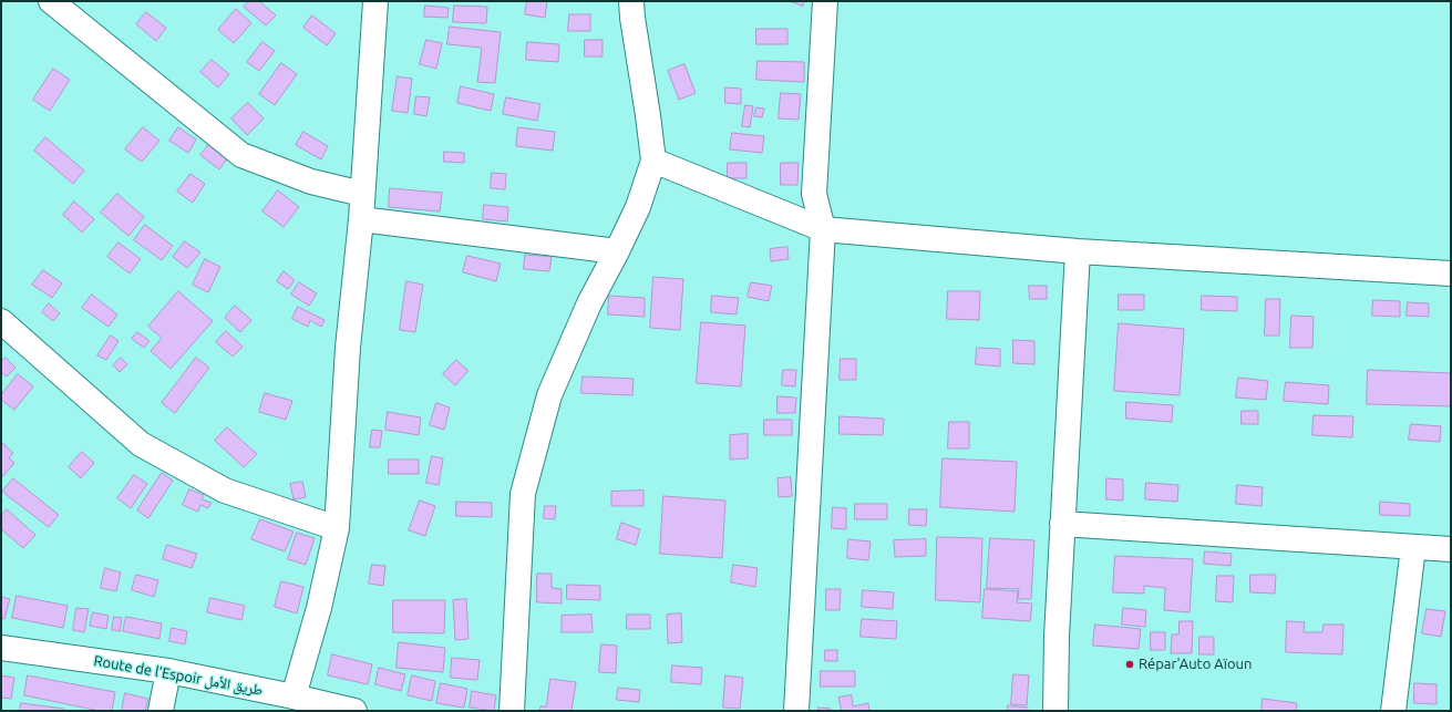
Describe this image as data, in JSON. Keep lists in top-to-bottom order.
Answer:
{
  "streets": {
    "main road": ["Route de l’Espoir طريق الأمل"]
  },
  "places": ["Répar'Auto Aïoun"]
}
